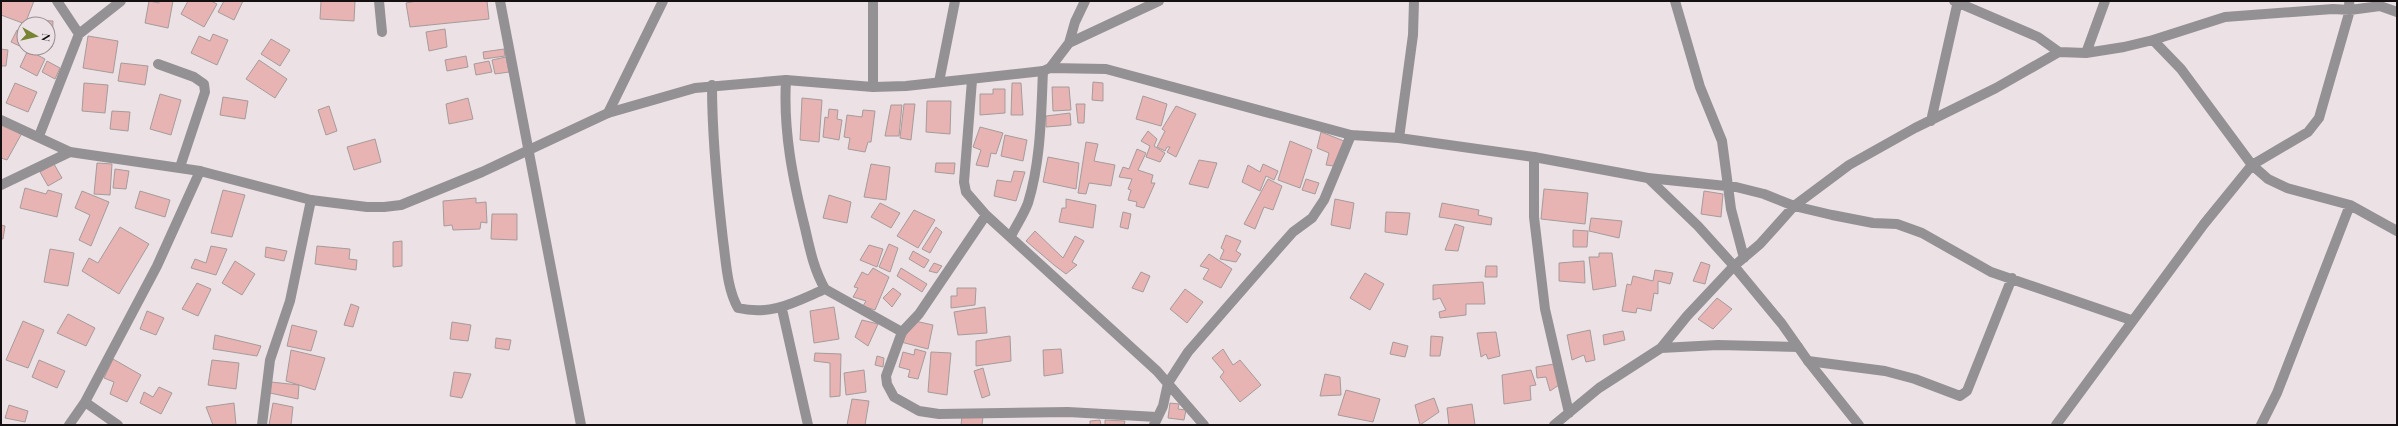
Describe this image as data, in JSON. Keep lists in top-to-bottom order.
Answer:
{
  "north": "right"
}
